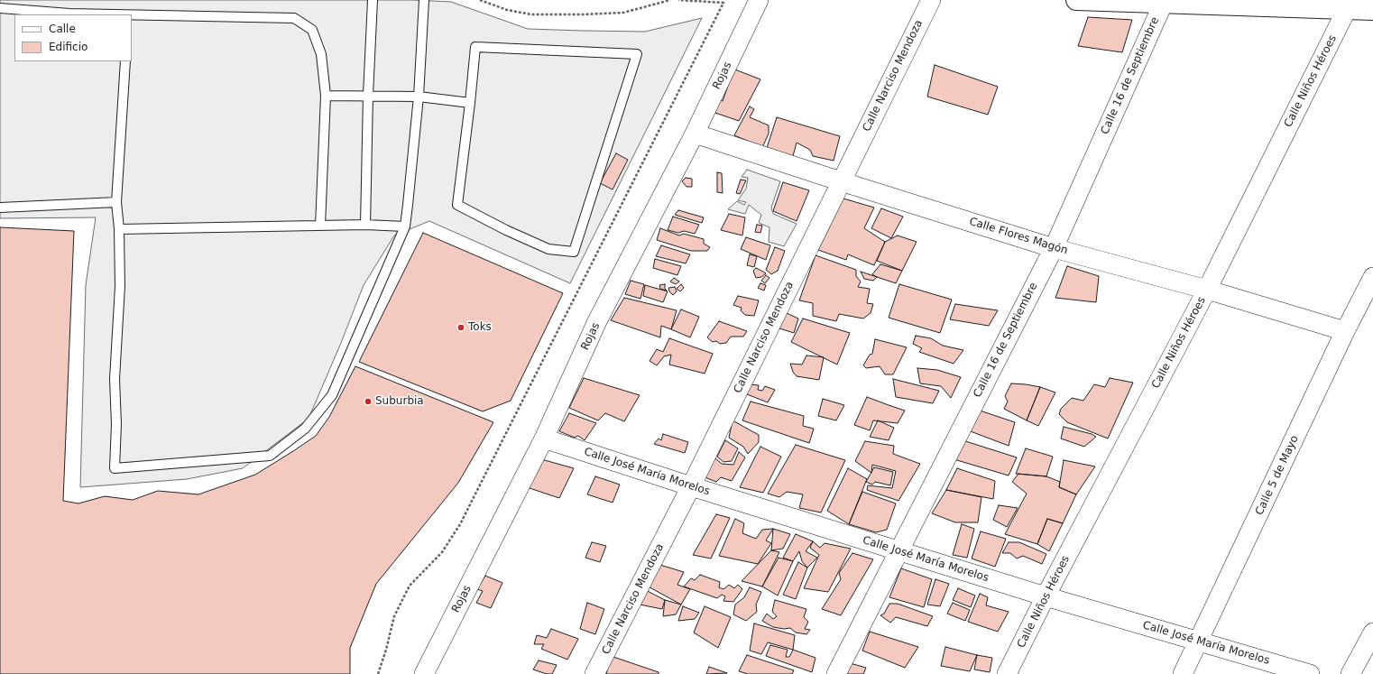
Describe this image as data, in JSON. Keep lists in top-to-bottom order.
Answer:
{
  "streets": {
    "street": [
      "Rojas",
      "Calle Narciso Mendoza",
      "Calle 16 de Septiembre",
      "Calle Niños Héroes",
      "Calle Flores Magón",
      "Calle José María Morelos",
      "Calle 5 de Mayo"
    ]
  },
  "crossings": [
    ["Rojas", "Calle Flores Magón"],
    ["Rojas", "Calle José María Morelos"],
    ["Calle Narciso Mendoza", "Calle Flores Magón"],
    ["Calle Narciso Mendoza", "Calle José María Morelos"],
    ["Calle 16 de Septiembre", "Calle Flores Magón"],
    ["Calle 16 de Septiembre", "Calle José María Morelos"],
    ["Calle Niños Héroes", "Calle Flores Magón"],
    ["Calle Niños Héroes", "Calle José María Morelos"],
    ["Calle Flores Magón", "Calle 5 de Mayo"],
    ["Calle José María Morelos", "Calle 5 de Mayo"]
  ],
  "places": ["Toks", "Suburbia"],
  "legend": ["Calle", "Edificio"]
}
